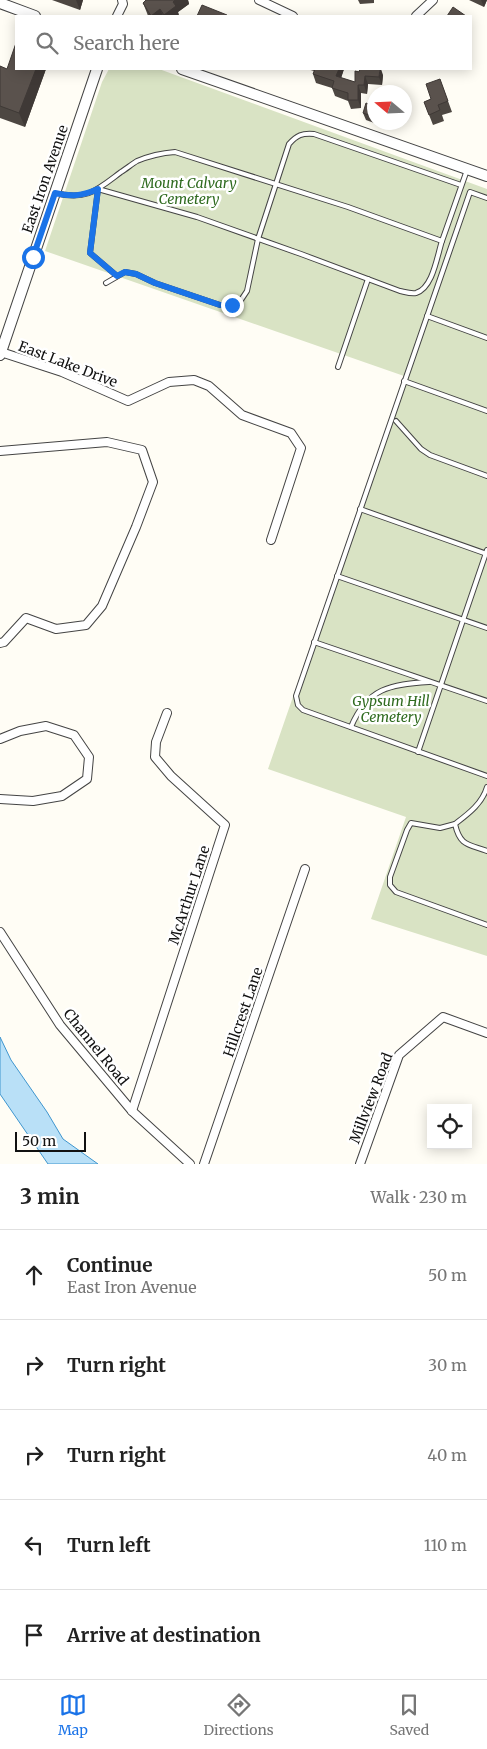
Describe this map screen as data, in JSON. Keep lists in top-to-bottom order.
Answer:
{
  "streets": {
    "street": [
      "East Iron Avenue",
      "East Lake Drive",
      "McArthur Lane",
      "Hillcrest Lane",
      "Channel Road",
      "Millview Road"
    ]
  },
  "crossings": [
    ["East Iron Avenue", "East Lake Drive"],
    ["McArthur Lane", "Channel Road"]
  ],
  "parks": ["Mount Calvary Cemetery", "Gypsum Hill Cemetery"],
  "scale_bar": "50 m",
  "north": "left",
  "page": {
    "search": "Search here",
    "scale": "50 m",
    "heading": ["3 min", "Walk · 230 m"],
    "list": [
      ["Continue", "East Iron Avenue", "50 m"],
      ["Turn right", "30 m"],
      ["Turn right", "40 m"],
      ["Turn left", "110 m"],
      "Arrive at destination"
    ],
    "nav": ["Map", "Directions", "Saved"]
  }
}
